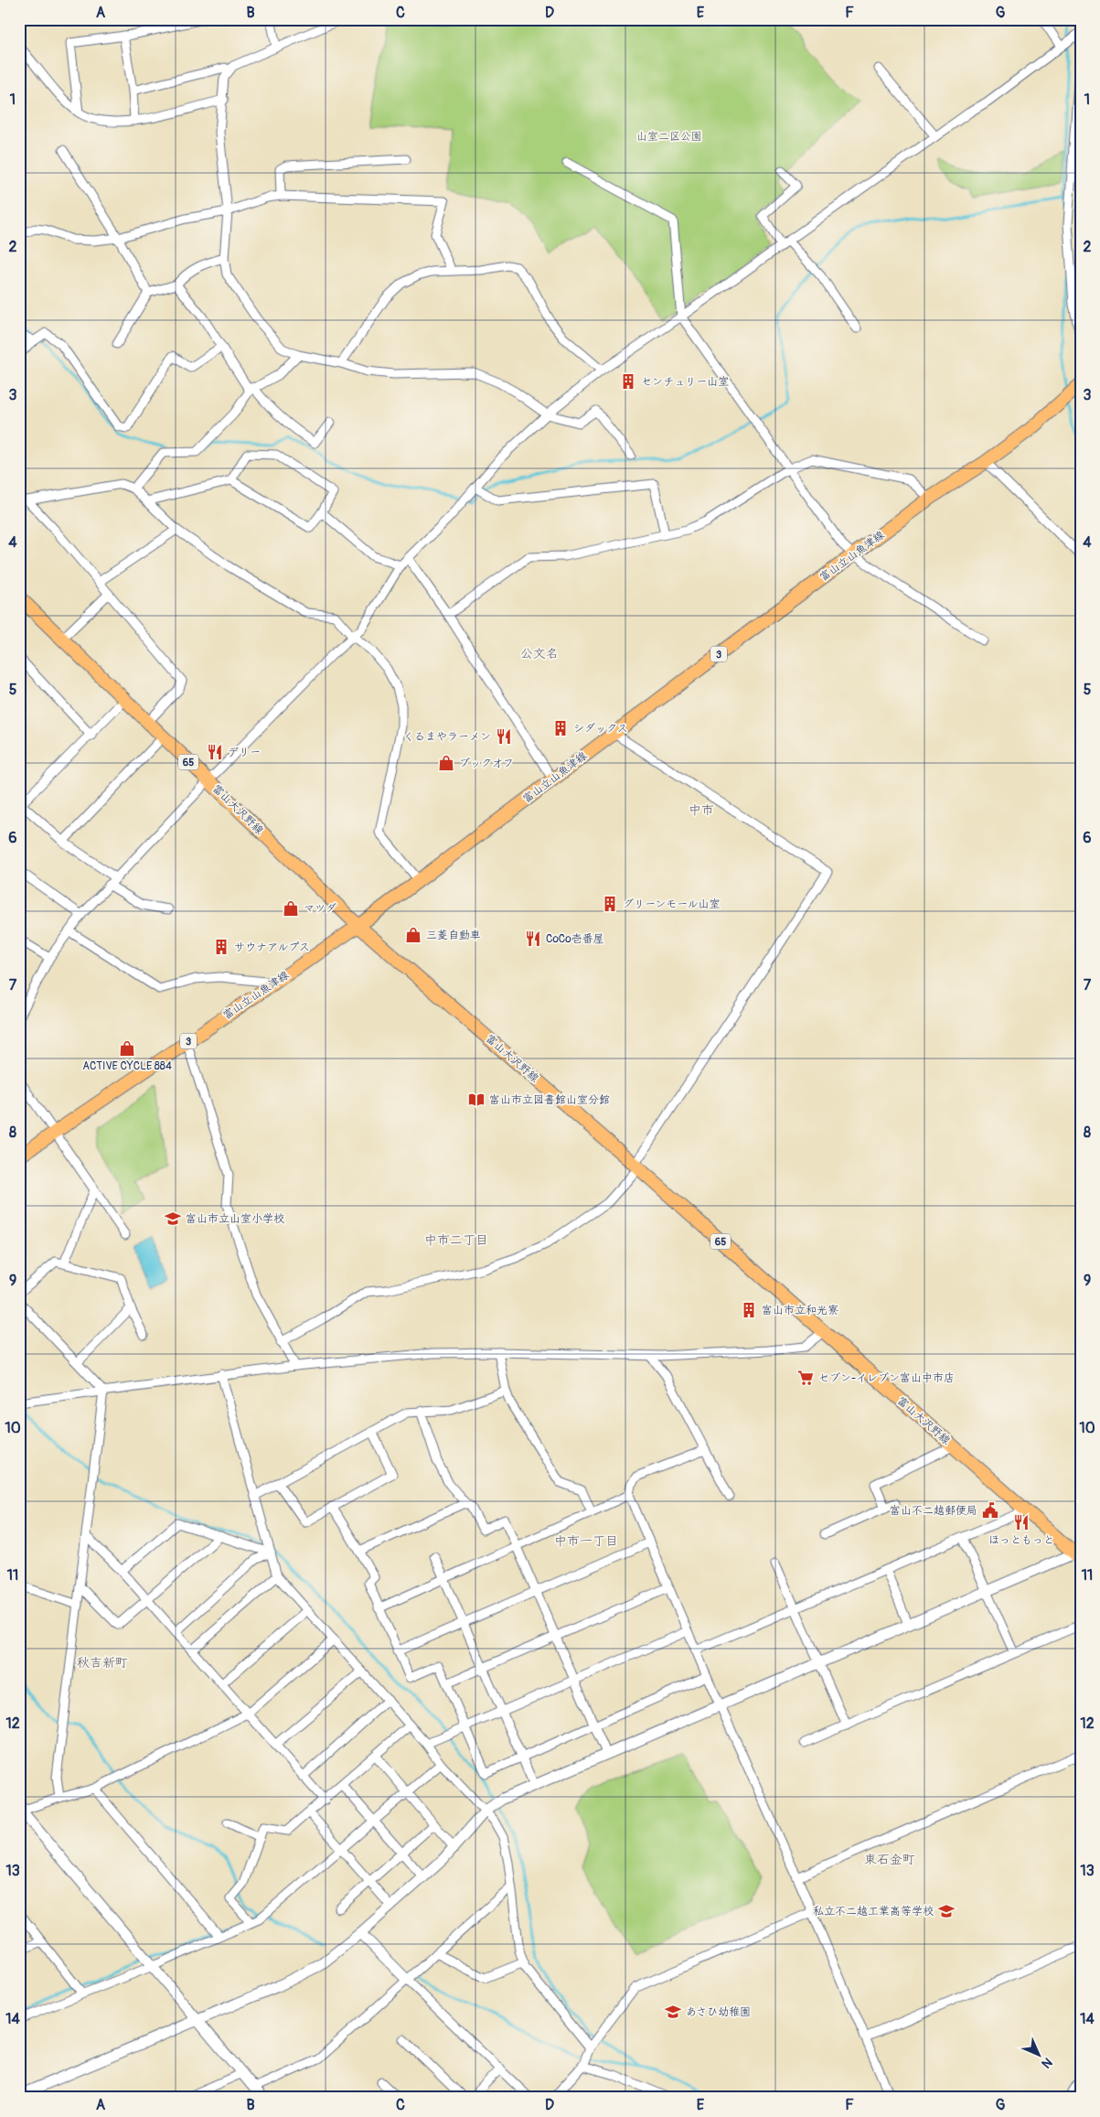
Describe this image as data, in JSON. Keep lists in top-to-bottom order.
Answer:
{
  "streets": {
    "main road": [
      "富山立山魚津線",
      "3",
      "65",
      "富山大沢野線"
    ]
  },
  "crossings": [
    ["富山立山魚津線", "富山大沢野線"]
  ],
  "districts": [
    "公文名",
    "中市",
    "中市二丁目",
    "中市一丁目",
    "秋吉新町",
    "東石金町"
  ],
  "parks": ["山室二区公園"],
  "places": {
    "building": [
      "センチュリー山室",
      "シダックス",
      "グリーンモール山室",
      "サウナアルプス",
      "富山市立和光寮"
    ],
    "restaurant": [
      "くるまやラーメン",
      "デリー",
      "CoCo壱番屋",
      "ほっともっと"
    ],
    "shop": [
      "ブックオフ",
      "マツダ",
      "三菱自動車",
      "ACTIVE CYCLE 884"
    ],
    "library": ["富山市立図書館山室分館"],
    "school or university": ["富山市立山室小学校", "私立不二越工業高等学校", "あさひ幼稚園"],
    "supermarket": ["セブン-イレブン富山中市店"],
    "public building": ["富山不二越郵便局"]
  },
  "north": "bottom right",
  "grid": {
    "columns": [
      "A",
      "B",
      "C",
      "D",
      "E",
      "F",
      "G"
    ],
    "rows": [
      "1",
      "2",
      "3",
      "4",
      "5",
      "6",
      "7",
      "8",
      "9",
      "10",
      "11",
      "12",
      "13",
      "14"
    ]
  }
}
